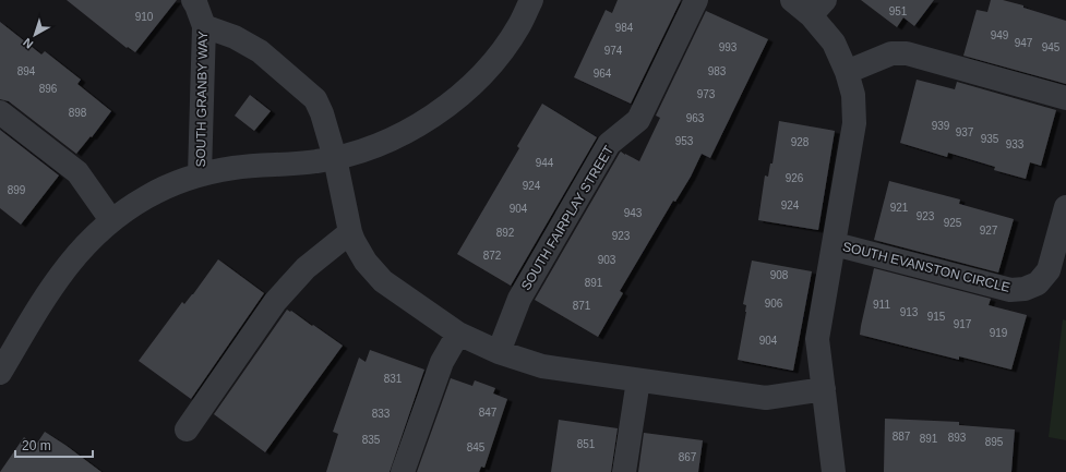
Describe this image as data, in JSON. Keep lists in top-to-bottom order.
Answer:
{
  "streets": {
    "street": ["SOUTH GRANBY WAY", "SOUTH FAIRPLAY STREET", "SOUTH EVANSTON CIRCLE"]
  },
  "house_numbers": [
    "951",
    "910",
    "984",
    "949",
    "947",
    "993",
    "945",
    "974",
    "894",
    "983",
    "964",
    "896",
    "973",
    "898",
    "963",
    "939",
    "937",
    "935",
    "953",
    "928",
    "933",
    "944",
    "926",
    "924",
    "899",
    "924",
    "921",
    "904",
    "943",
    "923",
    "925",
    "927",
    "892",
    "923",
    "872",
    "903",
    "908",
    "891",
    "906",
    "911",
    "871",
    "913",
    "915",
    "917",
    "919",
    "904",
    "831",
    "847",
    "833",
    "887",
    "893",
    "891",
    "835",
    "895",
    "851",
    "845",
    "867"
  ],
  "scale_bar": "20 m",
  "north": "bottom left"
}
